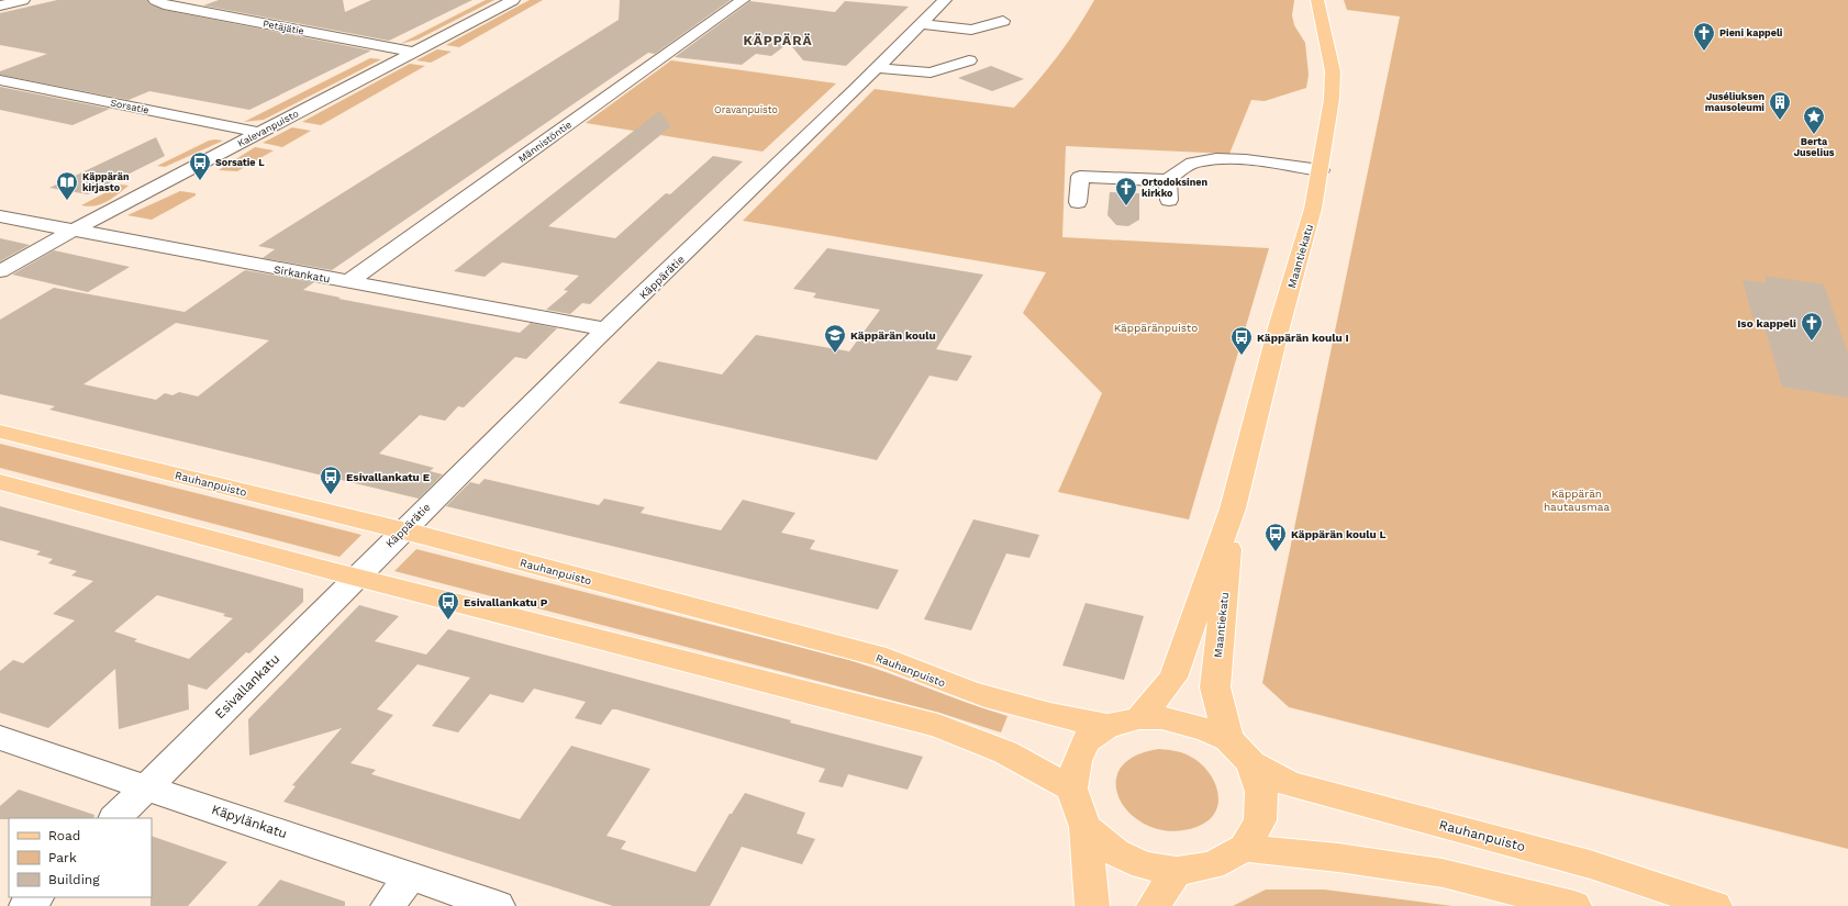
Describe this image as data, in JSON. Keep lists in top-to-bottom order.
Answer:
{
  "streets": {
    "main road": ["Maantiekatu", "Rauhanpuisto"],
    "street": [
      "Petäjätie",
      "Sorsatie",
      "Kalevanpuisto",
      "Männistöntie",
      "Sirkankatu",
      "Käppärätie",
      "Esivallankatu",
      "Käpylänkatu"
    ]
  },
  "crossings": [
    ["Petäjätie", "Kalevanpuisto"],
    ["Sorsatie", "Kalevanpuisto"],
    ["Kalevanpuisto", "Sirkankatu"],
    ["Männistöntie", "Sirkankatu"],
    ["Sirkankatu", "Käppärätie"],
    ["Käppärätie", "Rauhanpuisto"],
    ["Käppärätie", "Esivallankatu"],
    ["Esivallankatu", "Käpylänkatu"]
  ],
  "districts": ["KÄPPÄRÄ"],
  "parks": ["Oravanpuisto", "Käppäränpuisto", "Käppärän hautausmaa"],
  "places": {
    "church": ["Pieni kappeli", "Ortodoksinen kirkko", "Iso kappeli"],
    "building": ["Juséliuksen mausoleumi"],
    "place": ["Berta Juselius"],
    "bus stop": [
      "Sorsatie L",
      "Käppärän koulu I",
      "Esivallankatu E",
      "Käppärän koulu L",
      "Esivallankatu P"
    ],
    "library": ["Käppärän kirjasto"],
    "school or university": ["Käppärän koulu"]
  },
  "legend": ["Road", "Park", "Building"]
}
